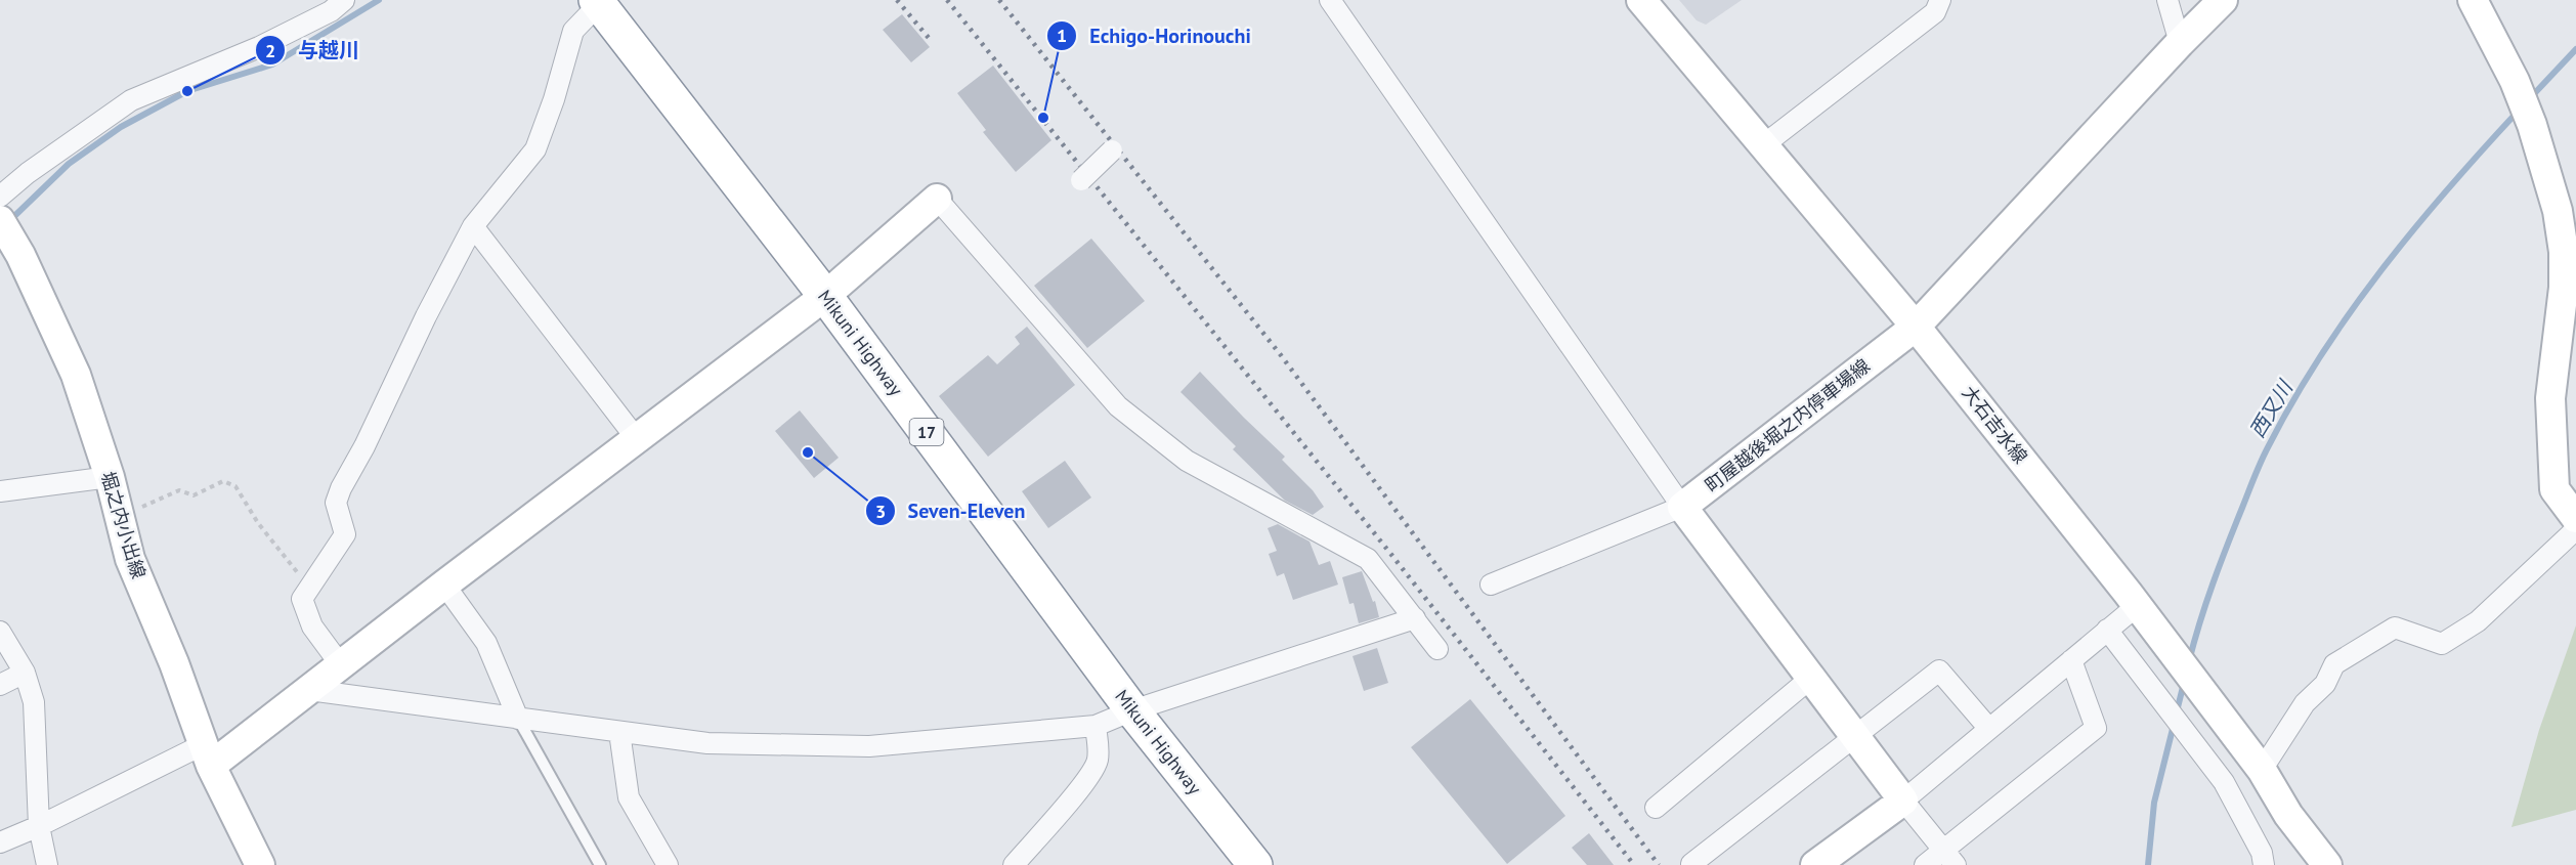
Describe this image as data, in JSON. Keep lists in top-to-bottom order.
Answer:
{
  "streets": {
    "highway": ["Mikuni Highway", "17"],
    "main road": ["大石吉水線", "町屋越後堀之内停車場線", "堀之内小出線"]
  },
  "crossings": [
    ["大石吉水線", "町屋越後堀之内停車場線"]
  ],
  "water": ["西又川"],
  "places": ["与越川", "Echigo-Horinouchi", "Seven-Eleven"]
}
